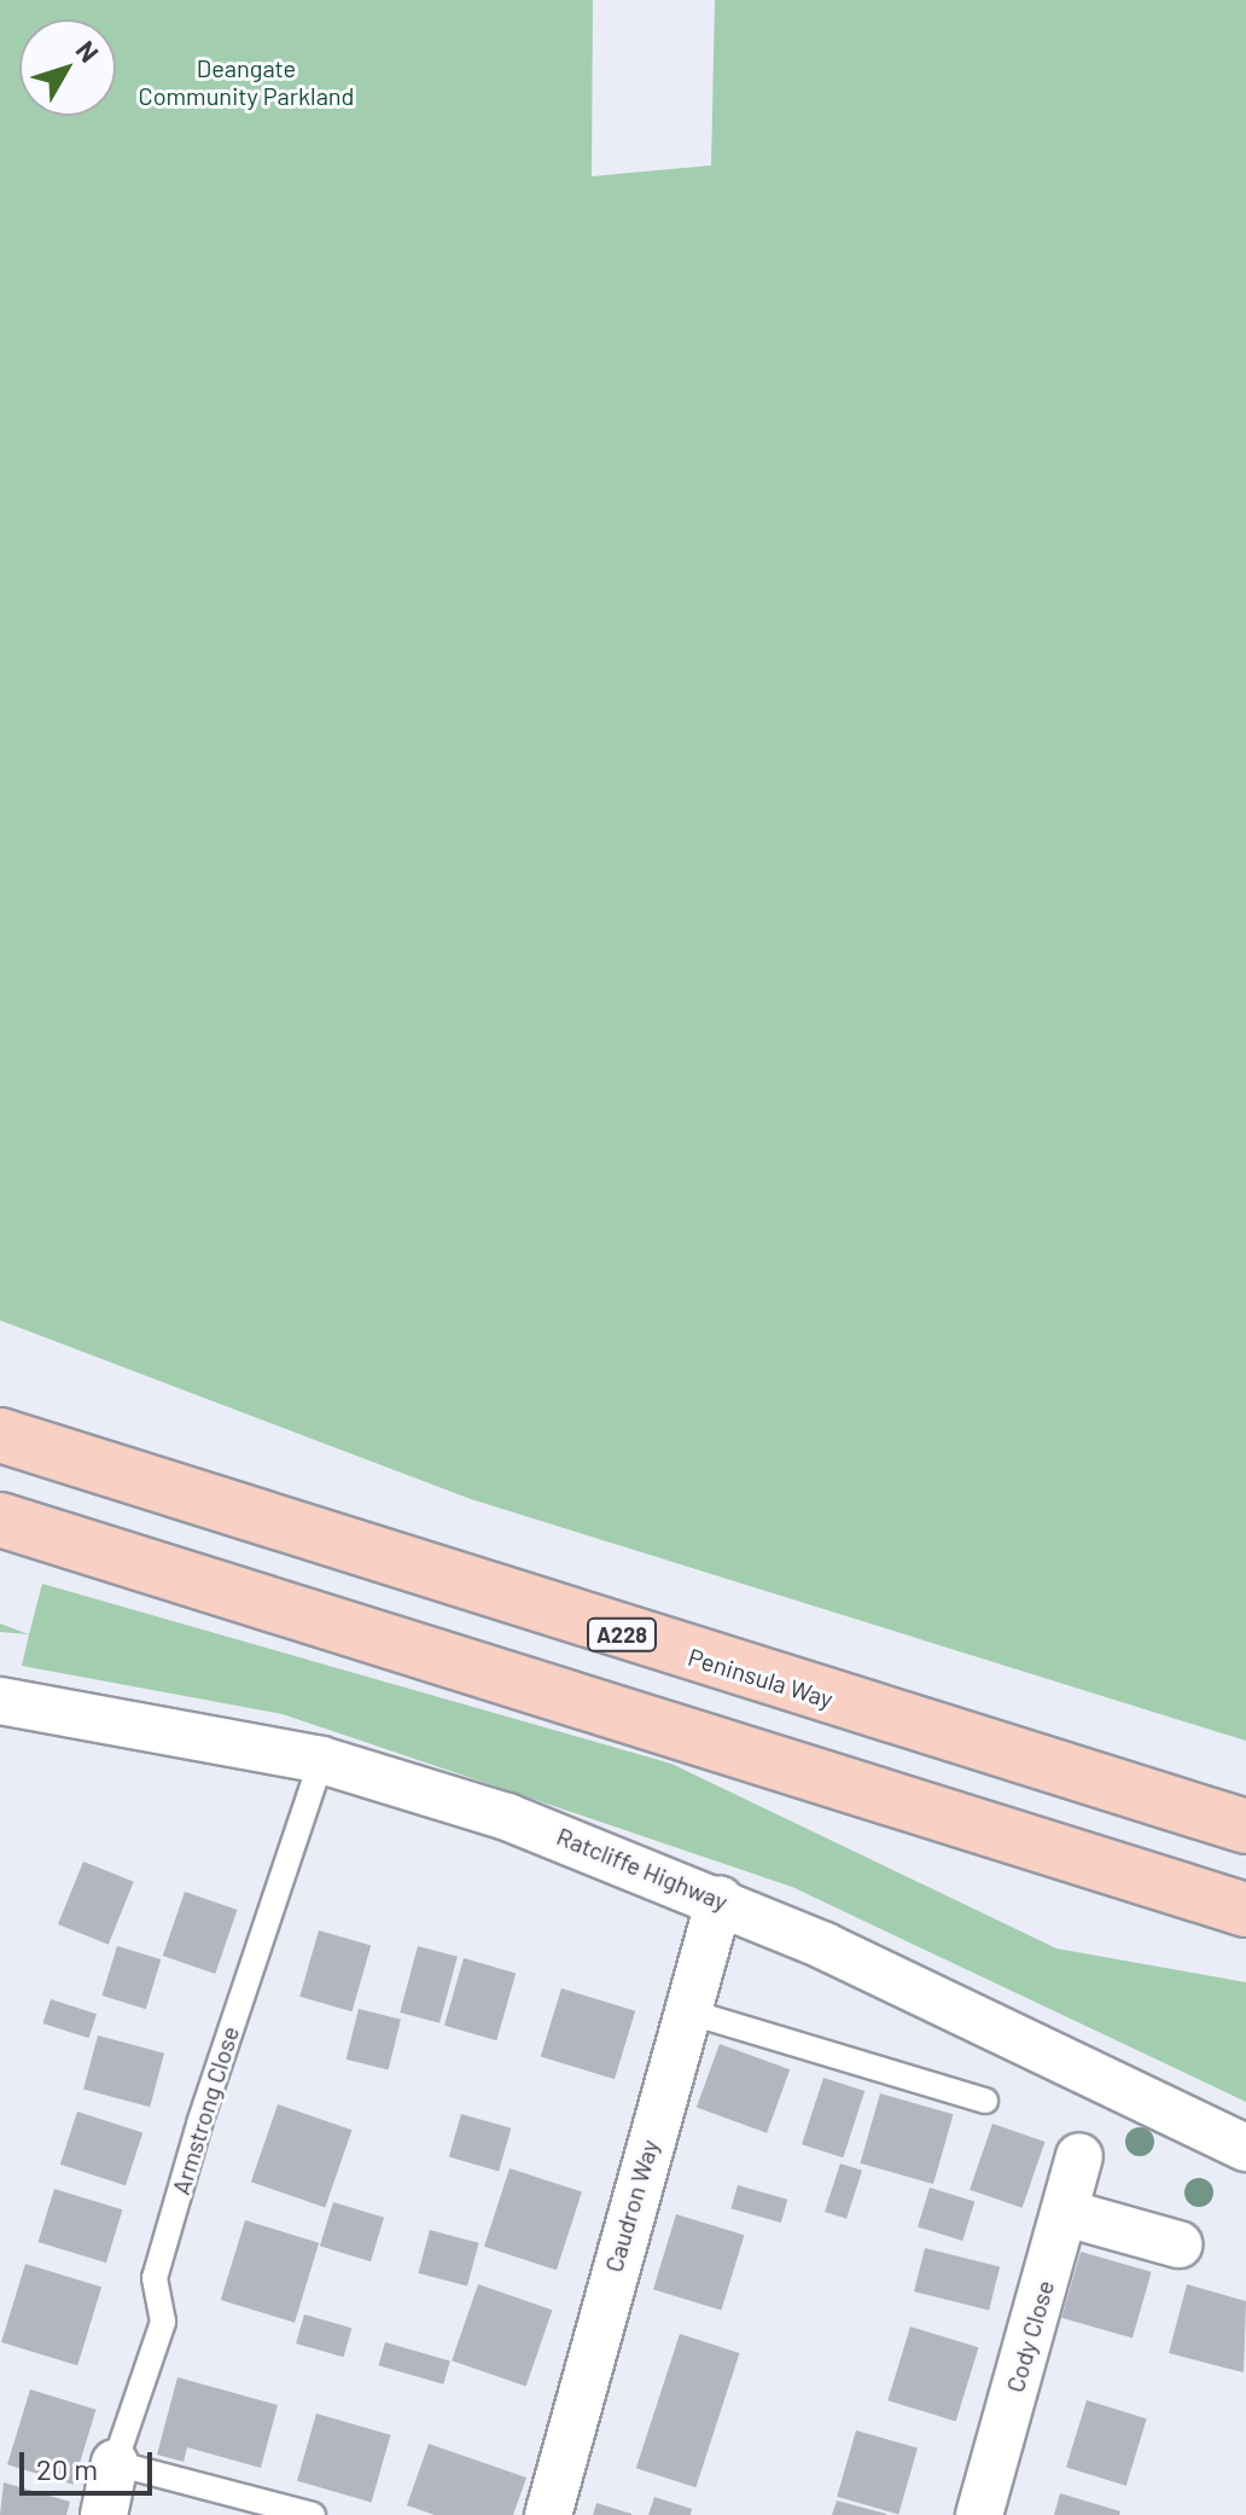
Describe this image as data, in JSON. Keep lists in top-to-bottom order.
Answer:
{
  "streets": {
    "main road": ["A228", "Peninsula Way"],
    "street": ["Ratcliffe Highway", "Caudron Way", "Cody Close"],
    "lane": ["Armstrong Close"]
  },
  "crossings": [
    ["Ratcliffe Highway", "Armstrong Close"],
    ["Ratcliffe Highway", "Caudron Way"]
  ],
  "parks": ["Deangate Community Parkland"],
  "scale_bar": "20 m",
  "north": "top right"
}
